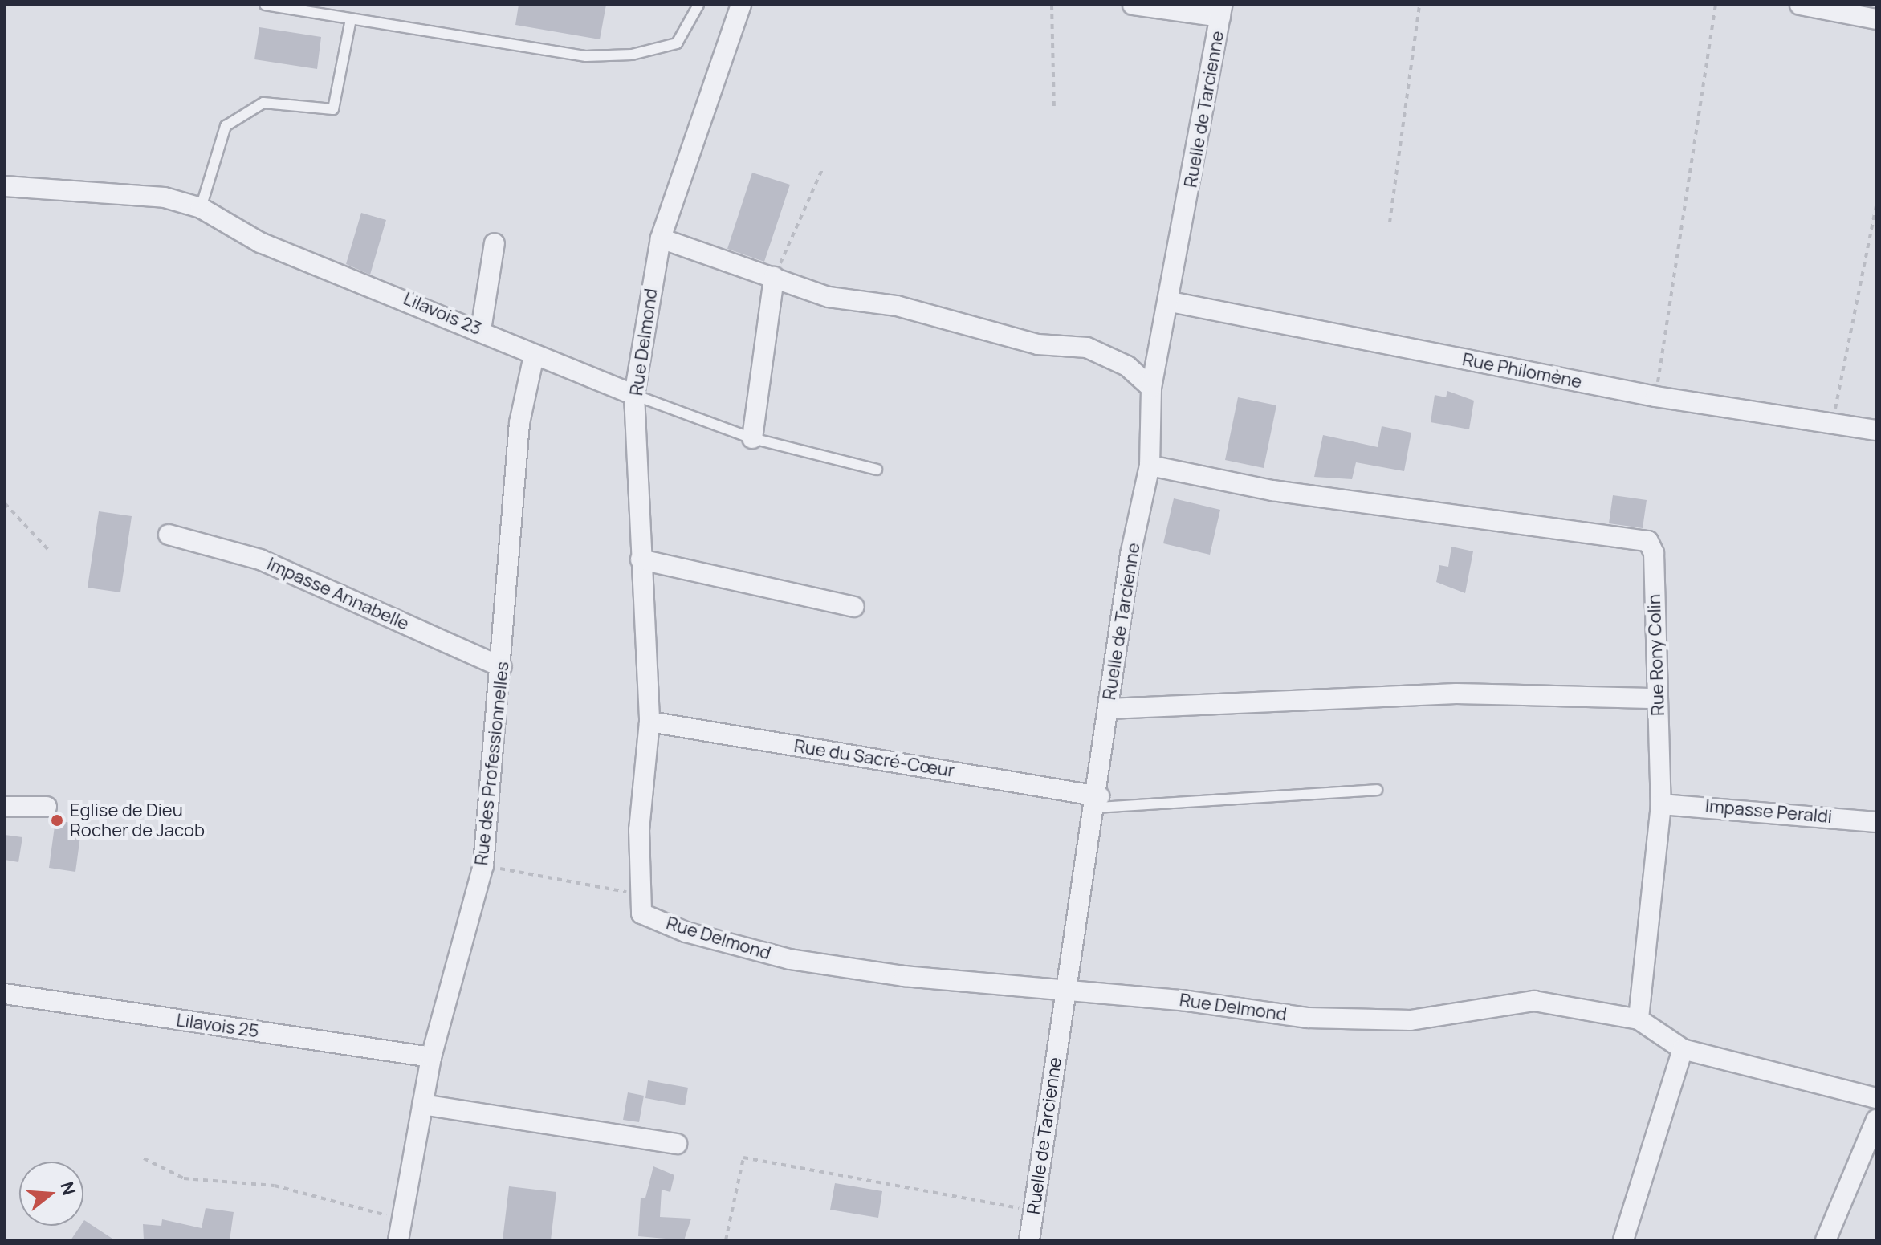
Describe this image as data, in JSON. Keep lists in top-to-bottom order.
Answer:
{
  "streets": {
    "street": [
      "Ruelle de Tarcienne",
      "Lilavois 23",
      "Rue Delmond",
      "Rue Philomène",
      "Impasse Annabelle",
      "Rue Rony Colin",
      "Rue du Sacré-Cœur",
      "Rue des Professionnelles",
      "Impasse Peraldi",
      "Lilavois 25"
    ]
  },
  "crossings": [
    ["Ruelle de Tarcienne", "Rue Delmond"],
    ["Ruelle de Tarcienne", "Rue Philomène"],
    ["Ruelle de Tarcienne", "Rue Rony Colin"],
    ["Ruelle de Tarcienne", "Rue du Sacré-Cœur"],
    ["Lilavois 23", "Rue Delmond"],
    ["Lilavois 23", "Rue des Professionnelles"],
    ["Rue Delmond", "Rue Rony Colin"],
    ["Rue Delmond", "Rue du Sacré-Cœur"],
    ["Impasse Annabelle", "Rue des Professionnelles"],
    ["Rue Rony Colin", "Impasse Peraldi"],
    ["Rue des Professionnelles", "Lilavois 25"]
  ],
  "places": ["Eglise de Dieu Rocher de Jacob"],
  "north": "right"
}
